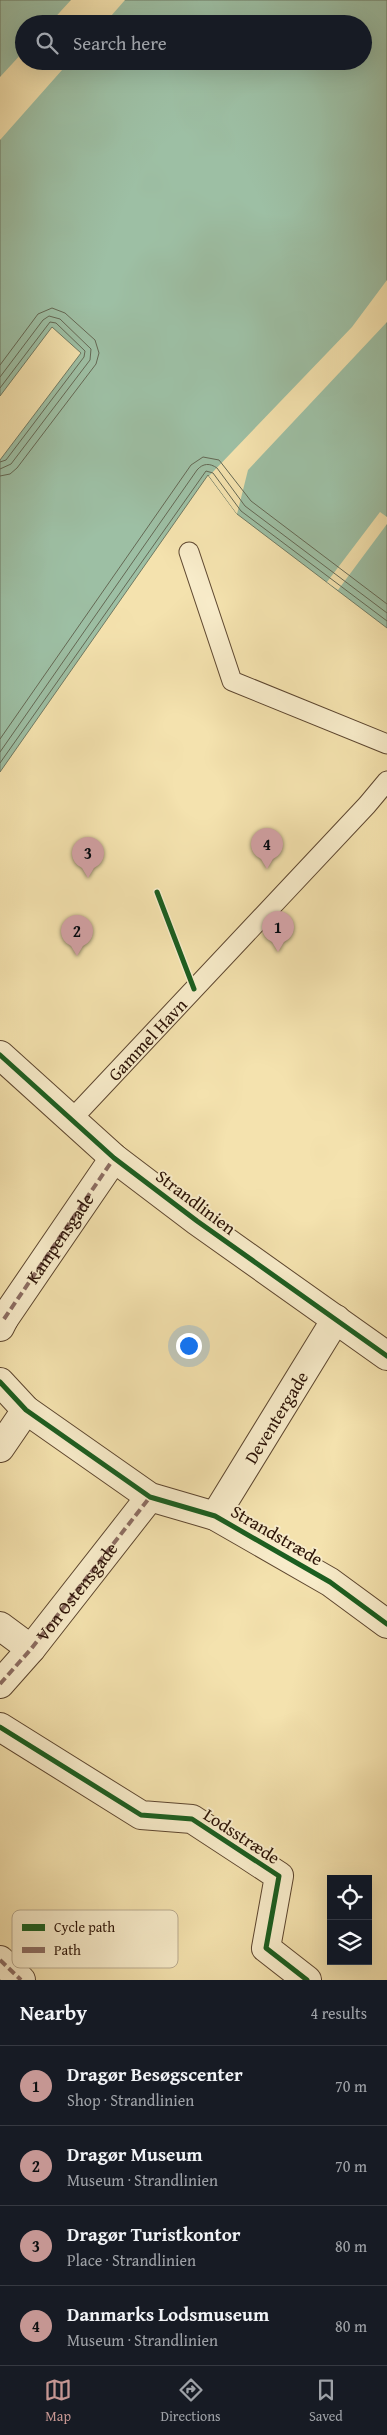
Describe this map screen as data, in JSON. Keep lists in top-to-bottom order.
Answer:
{
  "streets": {
    "street": [
      "Strandlinien",
      "Kampensgade",
      "Deventergade",
      "Strandstræde",
      "Von Ostensgade",
      "Lodsstræde"
    ],
    "lane": ["Gammel Havn"]
  },
  "crossings": [
    ["Gammel Havn", "Strandlinien"],
    ["Strandlinien", "Kampensgade"],
    ["Strandlinien", "Deventergade"],
    ["Deventergade", "Strandstræde"],
    ["Strandstræde", "Von Ostensgade"]
  ],
  "legend": ["Cycle path", "Path"],
  "page": {
    "search": "Search here",
    "pins": [
      "4",
      "3",
      "1",
      "2"
    ],
    "heading": ["Nearby", "4 results"],
    "list": [
      {
        "mark": "1",
        "name": "Dragør Besøgscenter",
        "note": "Shop · Strandlinien",
        "value": "70 m"
      },
      {
        "mark": "2",
        "name": "Dragør Museum",
        "note": "Museum · Strandlinien",
        "value": "70 m"
      },
      {
        "mark": "3",
        "name": "Dragør Turistkontor",
        "note": "Place · Strandlinien",
        "value": "80 m"
      },
      {
        "mark": "4",
        "name": "Danmarks Lodsmuseum",
        "note": "Museum · Strandlinien",
        "value": "80 m"
      }
    ],
    "nav": ["Map", "Directions", "Saved"]
  }
}
